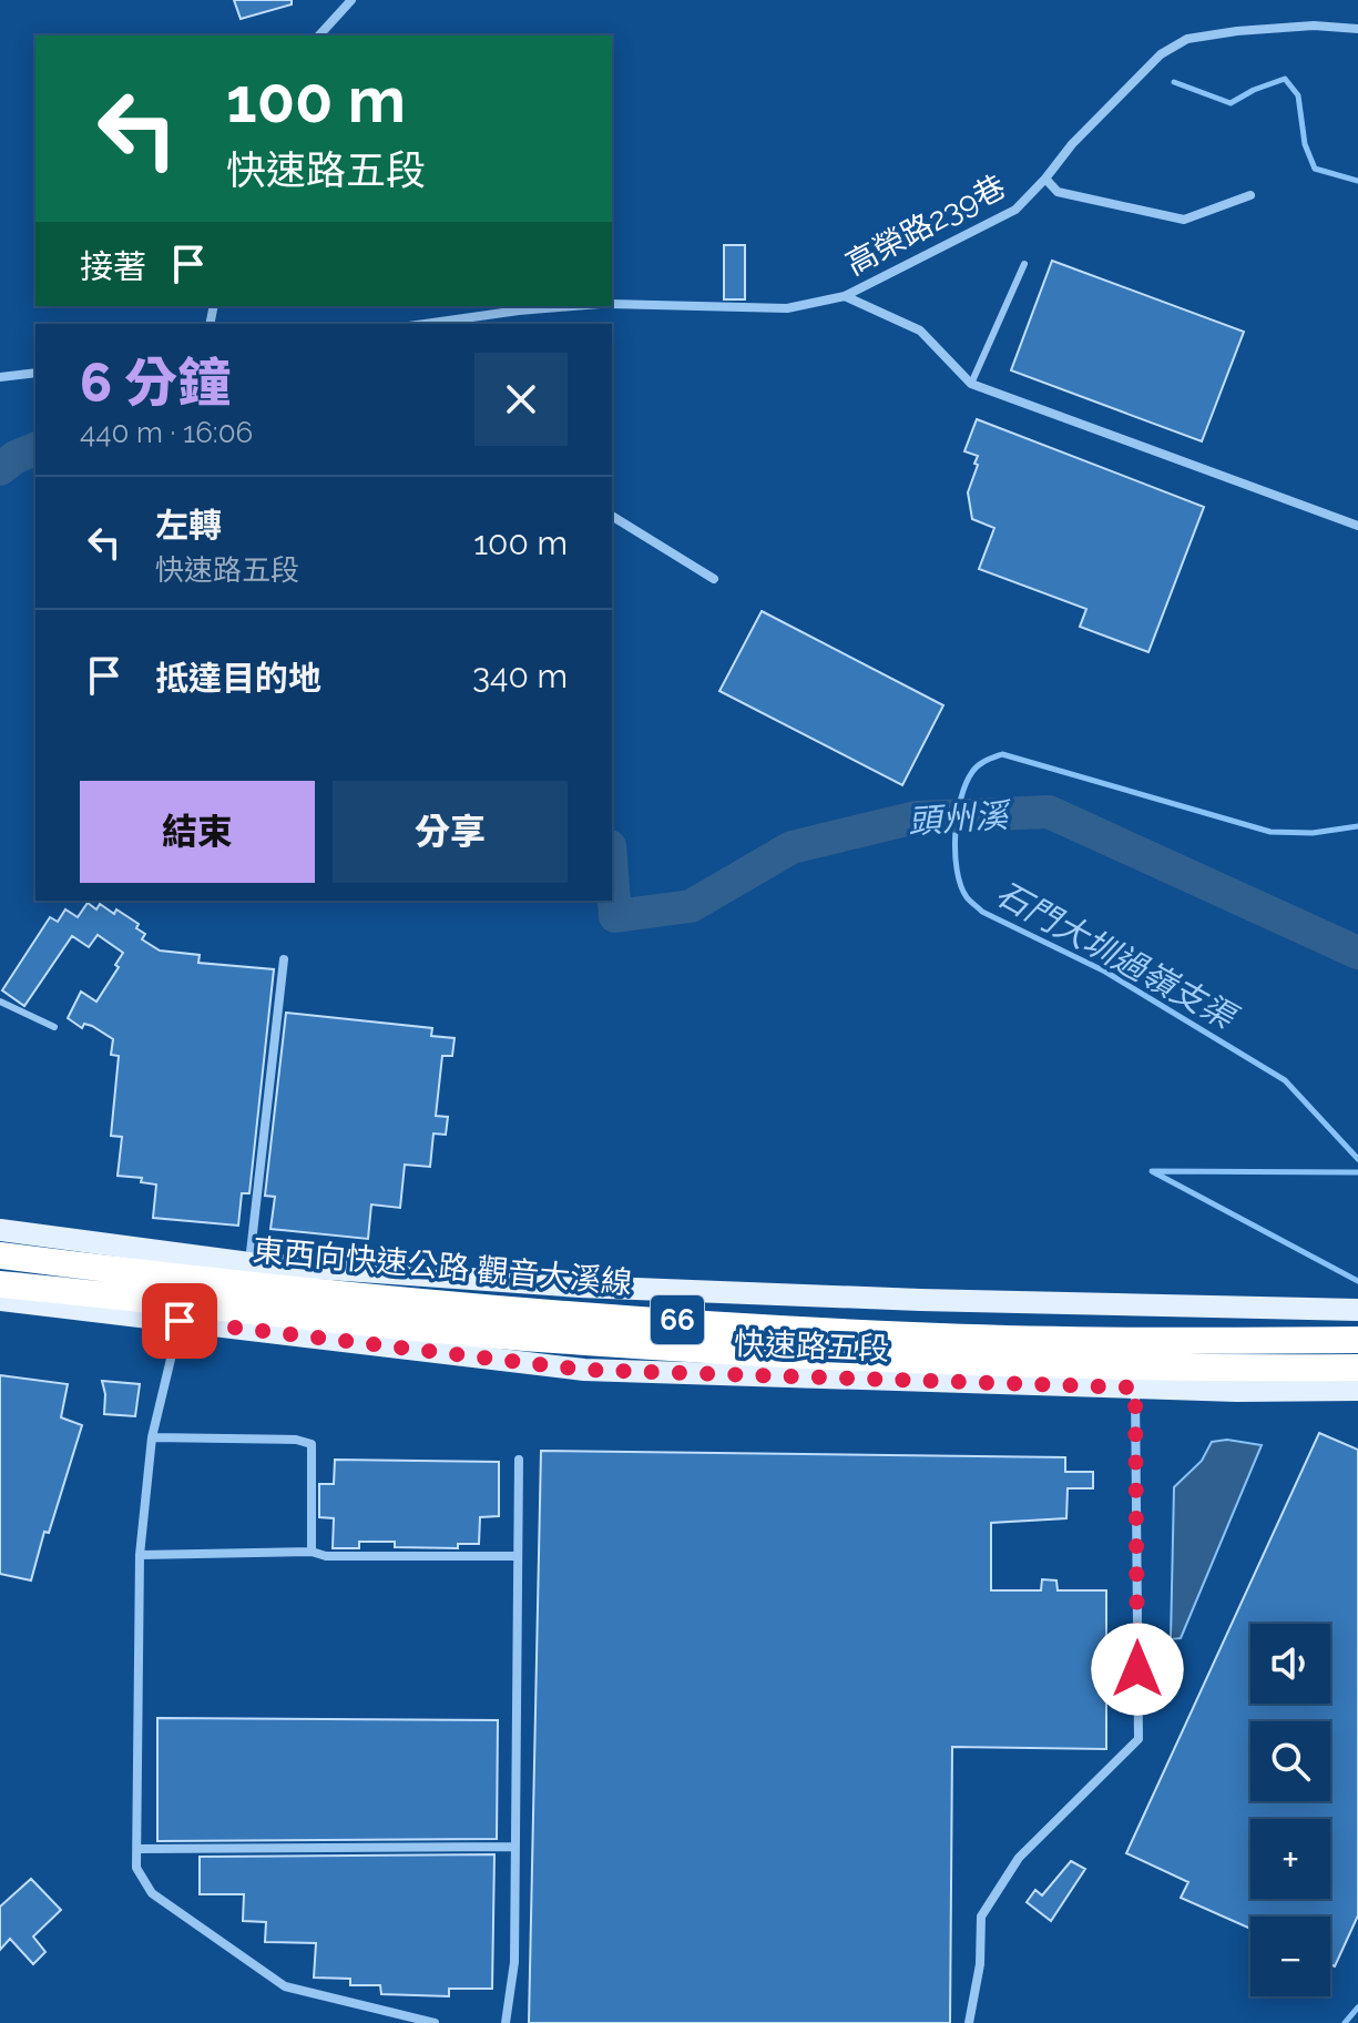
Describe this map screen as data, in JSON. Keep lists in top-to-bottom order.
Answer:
{
  "streets": {
    "highway": ["東西向快速公路 觀音大溪線", "66"],
    "main road": ["快速路五段"],
    "street": ["高榮路239巷"]
  },
  "water": ["頭州溪", "石門大圳過嶺支渠"],
  "page": {
    "turn": ["100 m", "快速路五段"],
    "then": "接著",
    "heading": ["6 分鐘", "440 m · 16:06"],
    "list": [
      {
        "name": "左轉",
        "note": "快速路五段",
        "value": "100 m"
      },
      {
        "name": "抵達目的地",
        "value": "340 m"
      }
    ],
    "buttons": ["結束", "分享"],
    "map_buttons": ["+", "−"]
  }
}
